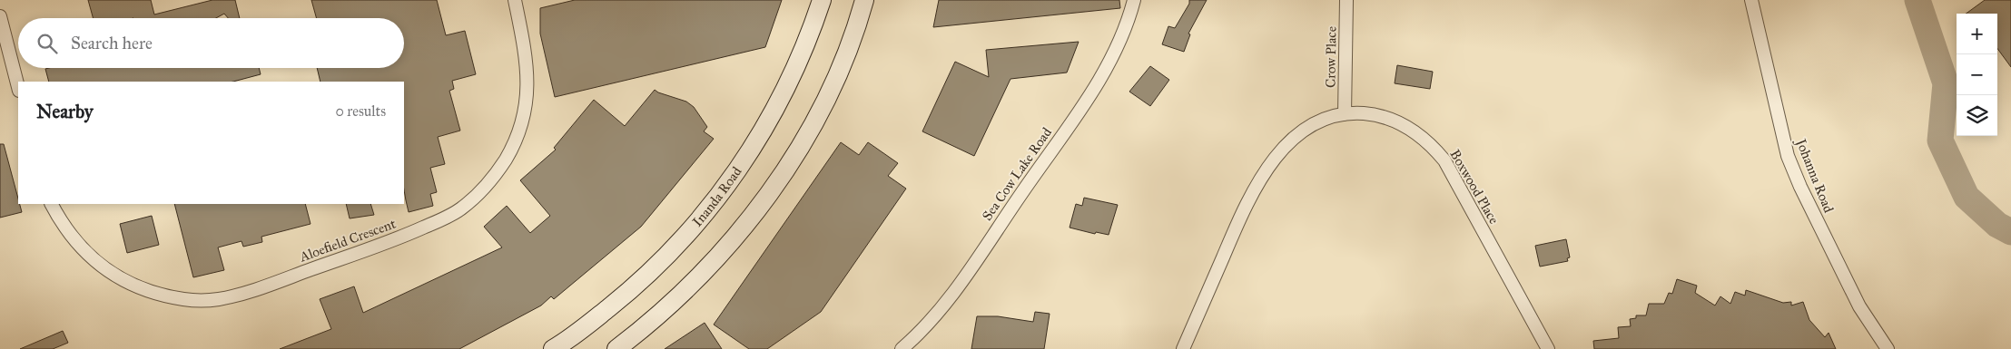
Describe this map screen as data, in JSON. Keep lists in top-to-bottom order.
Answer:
{
  "streets": {
    "main road": ["Inanda Road"],
    "street": [
      "Crow Place",
      "Sea Cow Lake Road",
      "Johanna Road",
      "Boxwood Place",
      "Aloefield Crescent"
    ]
  },
  "crossings": [
    ["Crow Place", "Boxwood Place"]
  ],
  "page": {
    "map_buttons": ["+", "−"],
    "search": "Search here",
    "heading": ["Nearby", "0 results"]
  }
}
